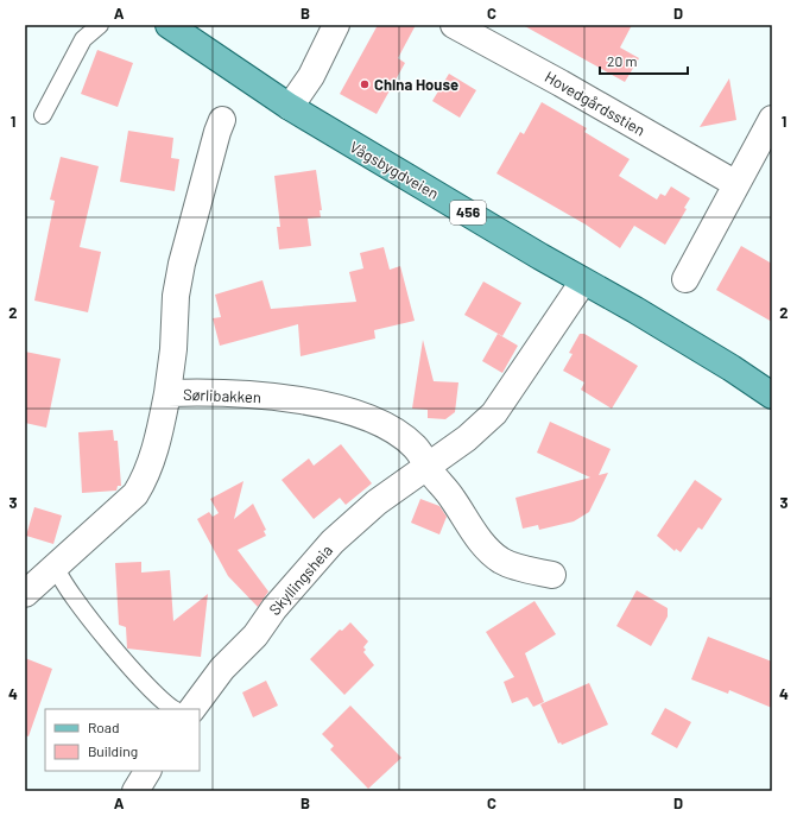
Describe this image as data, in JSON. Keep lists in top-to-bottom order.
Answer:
{
  "streets": {
    "main road": ["Vågsbygdveien", "456"],
    "street": ["Hovedgårdsstien", "Sørlibakken", "Skyllingsheia"]
  },
  "crossings": [
    ["Vågsbygdveien", "Skyllingsheia"],
    ["Sørlibakken", "Skyllingsheia"]
  ],
  "places": ["China House"],
  "legend": ["Road", "Building"],
  "scale_bar": "20 m",
  "grid": {
    "columns": [
      "A",
      "B",
      "C",
      "D"
    ],
    "rows": [
      "1",
      "2",
      "3",
      "4"
    ]
  }
}
